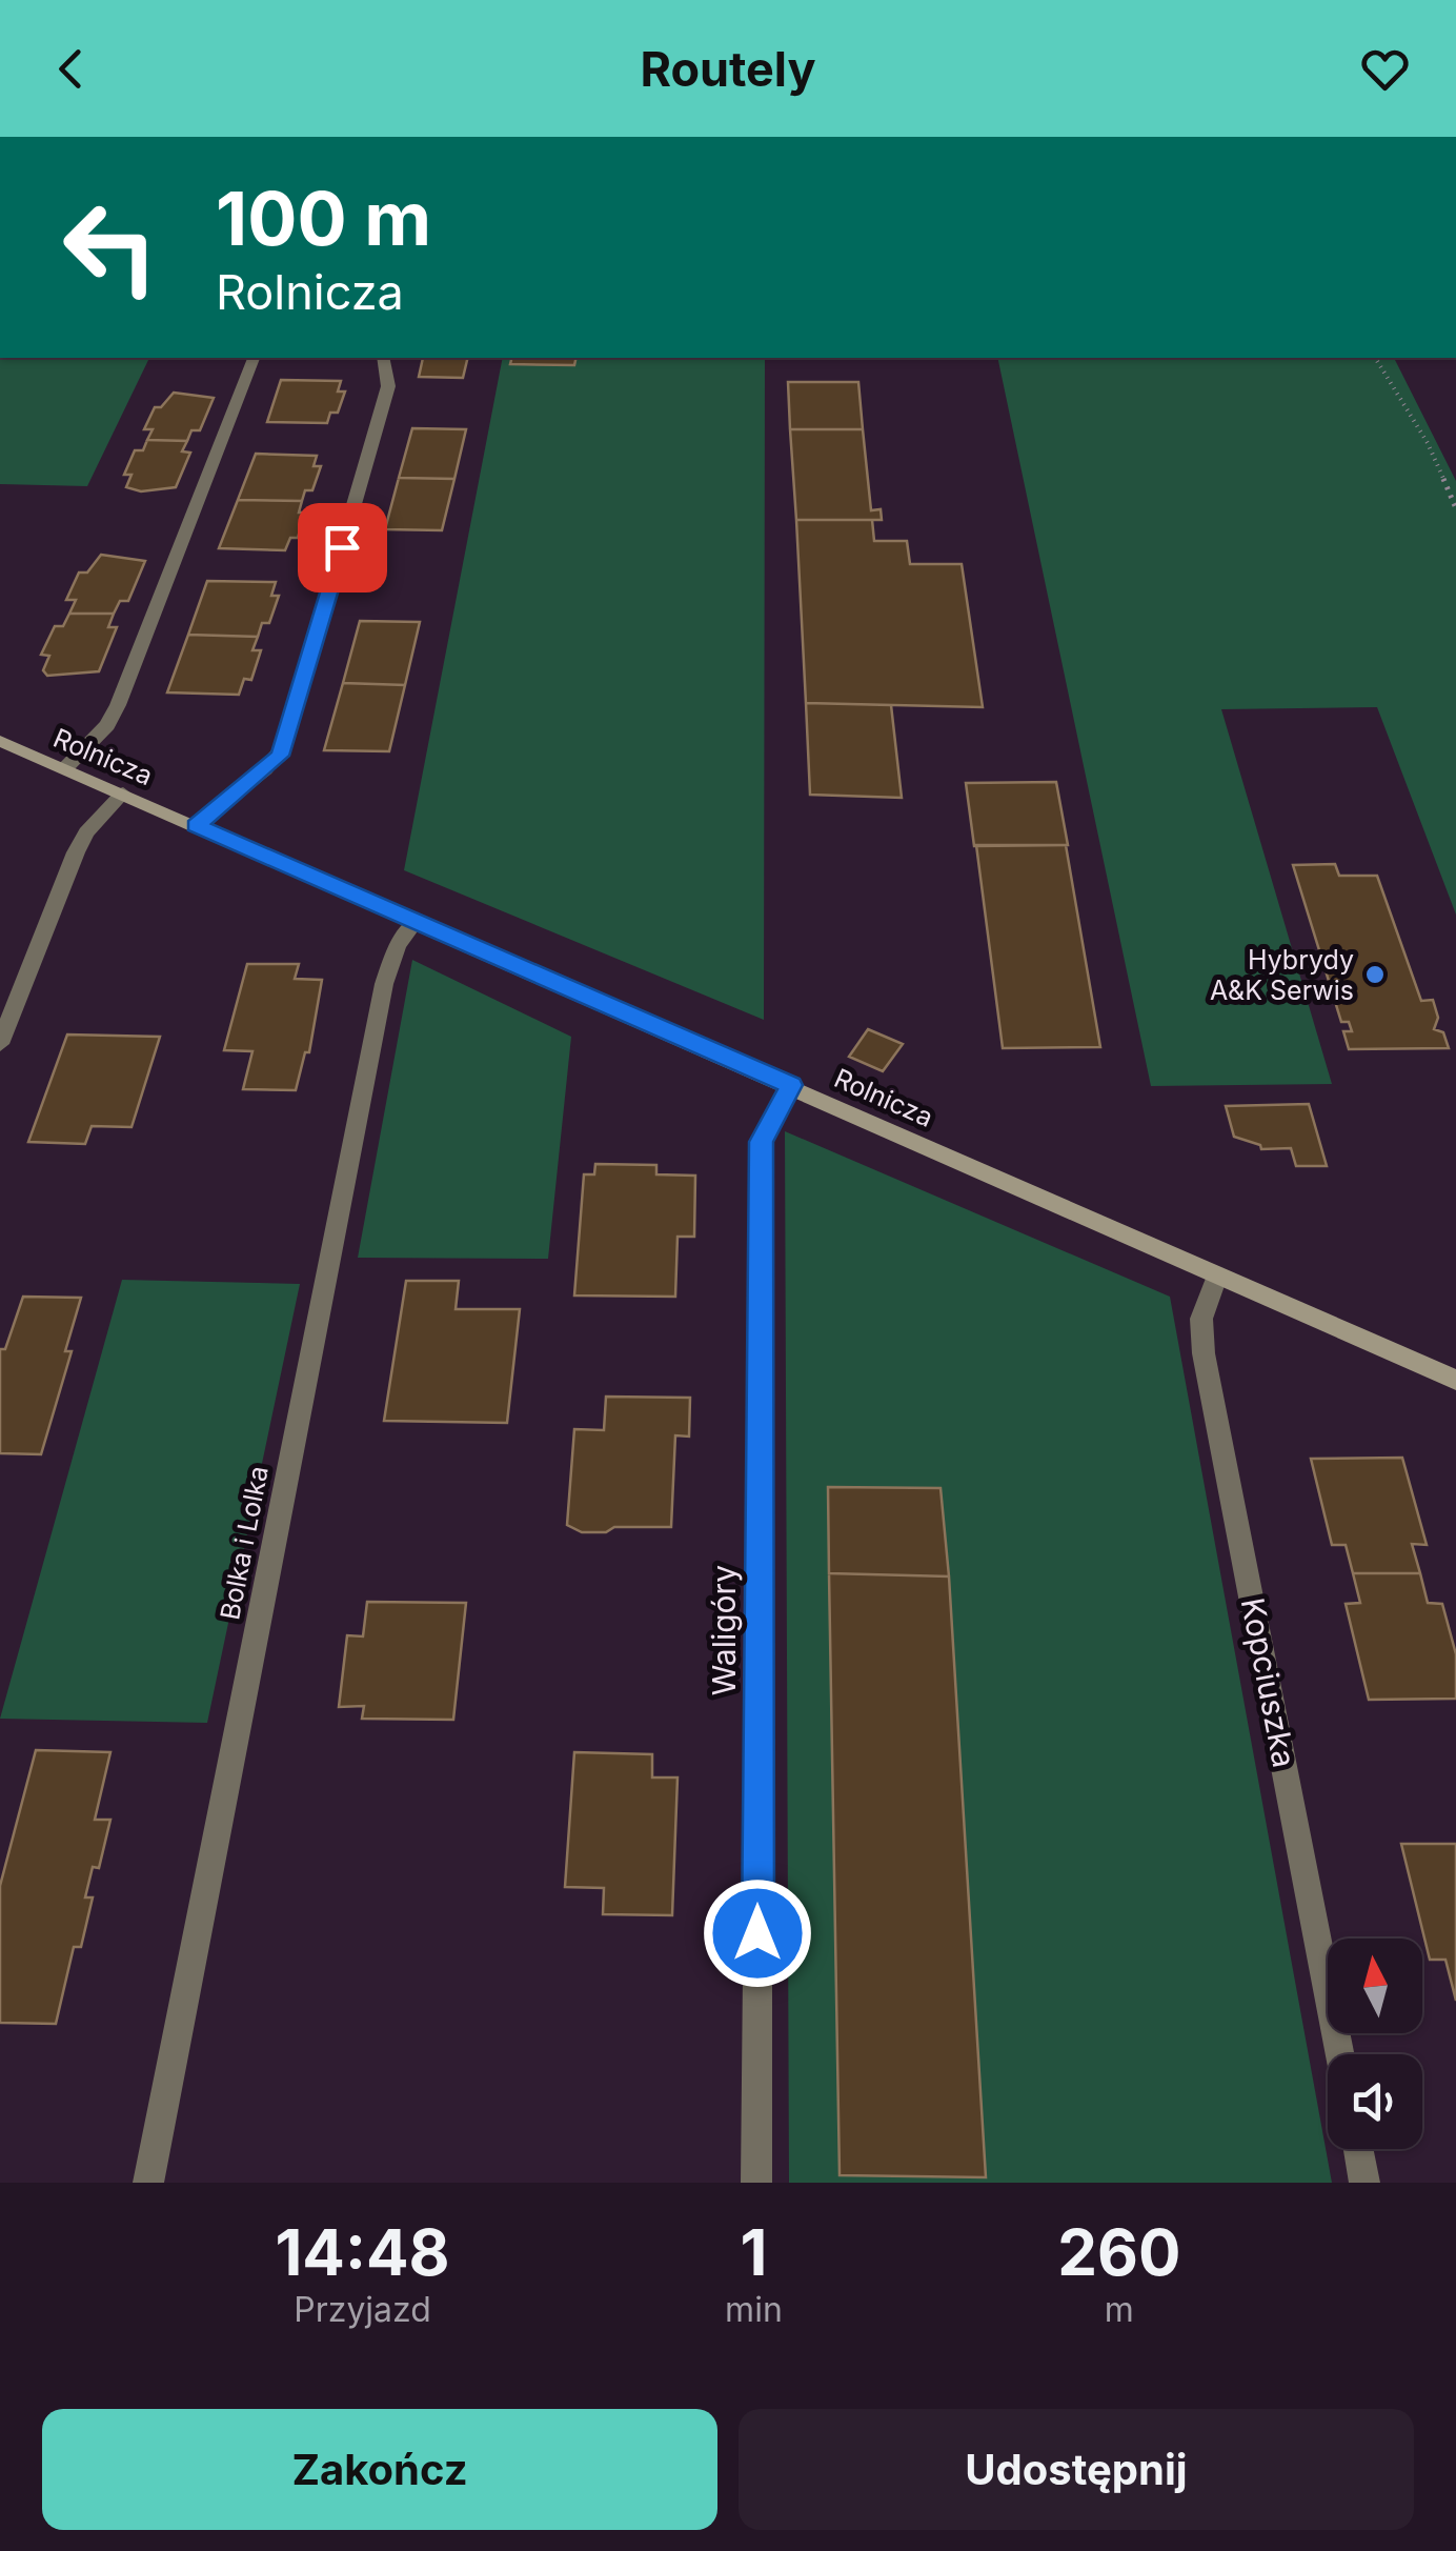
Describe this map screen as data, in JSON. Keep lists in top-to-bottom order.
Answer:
{
  "streets": {
    "street": [
      "Rolnicza",
      "Bolka i Lolka",
      "Waligóry",
      "Kopciuszka"
    ]
  },
  "crossings": [
    ["Rolnicza", "Bolka i Lolka"],
    ["Rolnicza", "Waligóry"],
    ["Rolnicza", "Kopciuszka"]
  ],
  "places": ["Hybrydy A&K Serwis"],
  "north": "top",
  "page": {
    "header": "Routely",
    "turn": ["100 m", "Rolnicza"],
    "eta": [
      "14:48",
      "Przyjazd",
      "1",
      "min",
      "260",
      "m"
    ],
    "buttons": ["Zakończ", "Udostępnij"]
  }
}
